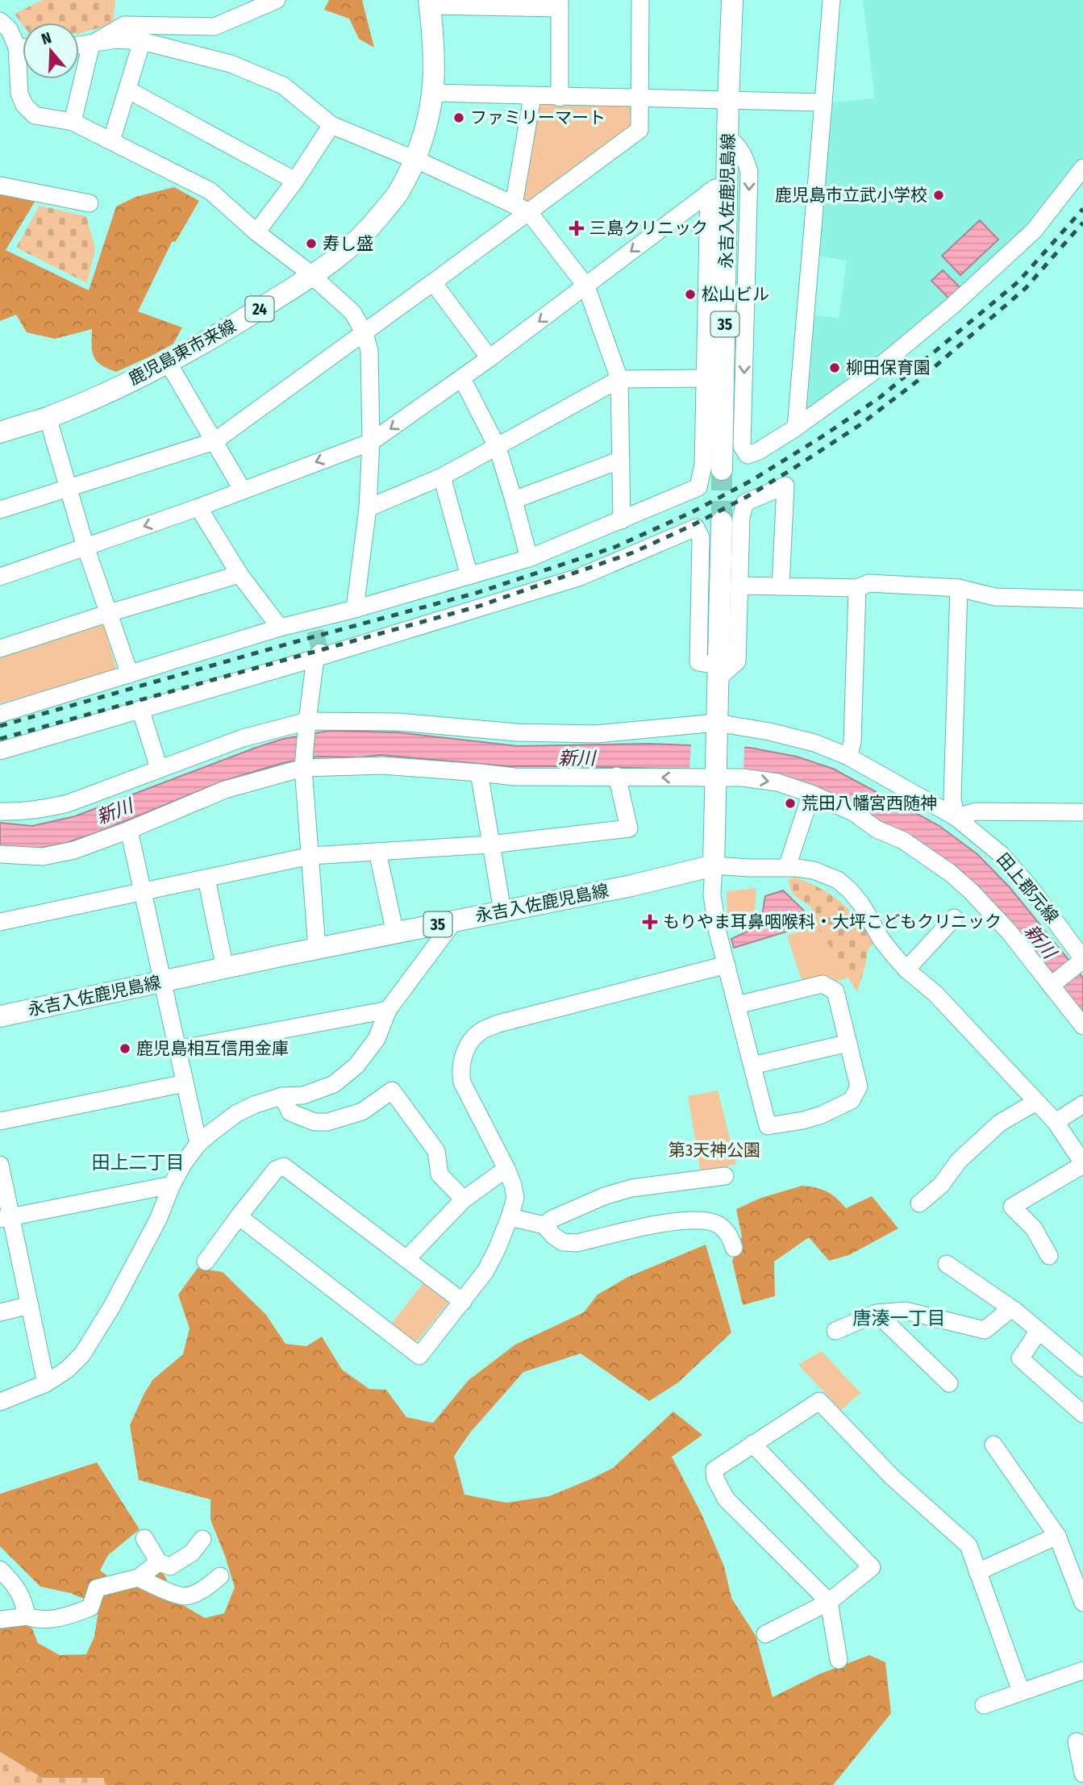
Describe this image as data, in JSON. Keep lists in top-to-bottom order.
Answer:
{
  "streets": {
    "main road": [
      "永吉入佐鹿児島線",
      "24",
      "35",
      "鹿児島東市来線"
    ],
    "street": ["田上郡元線"]
  },
  "districts": ["田上二丁目", "唐湊一丁目"],
  "water": ["新川"],
  "parks": ["第3天神公園"],
  "places": {
    "other": [
      "ファミリーマート",
      "鹿児島市立武小学校",
      "寿し盛",
      "松山ビル",
      "柳田保育園",
      "荒田八幡宮西随神",
      "鹿児島相互信用金庫"
    ],
    "health": ["三島クリニック", "もりやま耳鼻咽喉科・大坪こどもクリニック"]
  },
  "north": "top"
}
